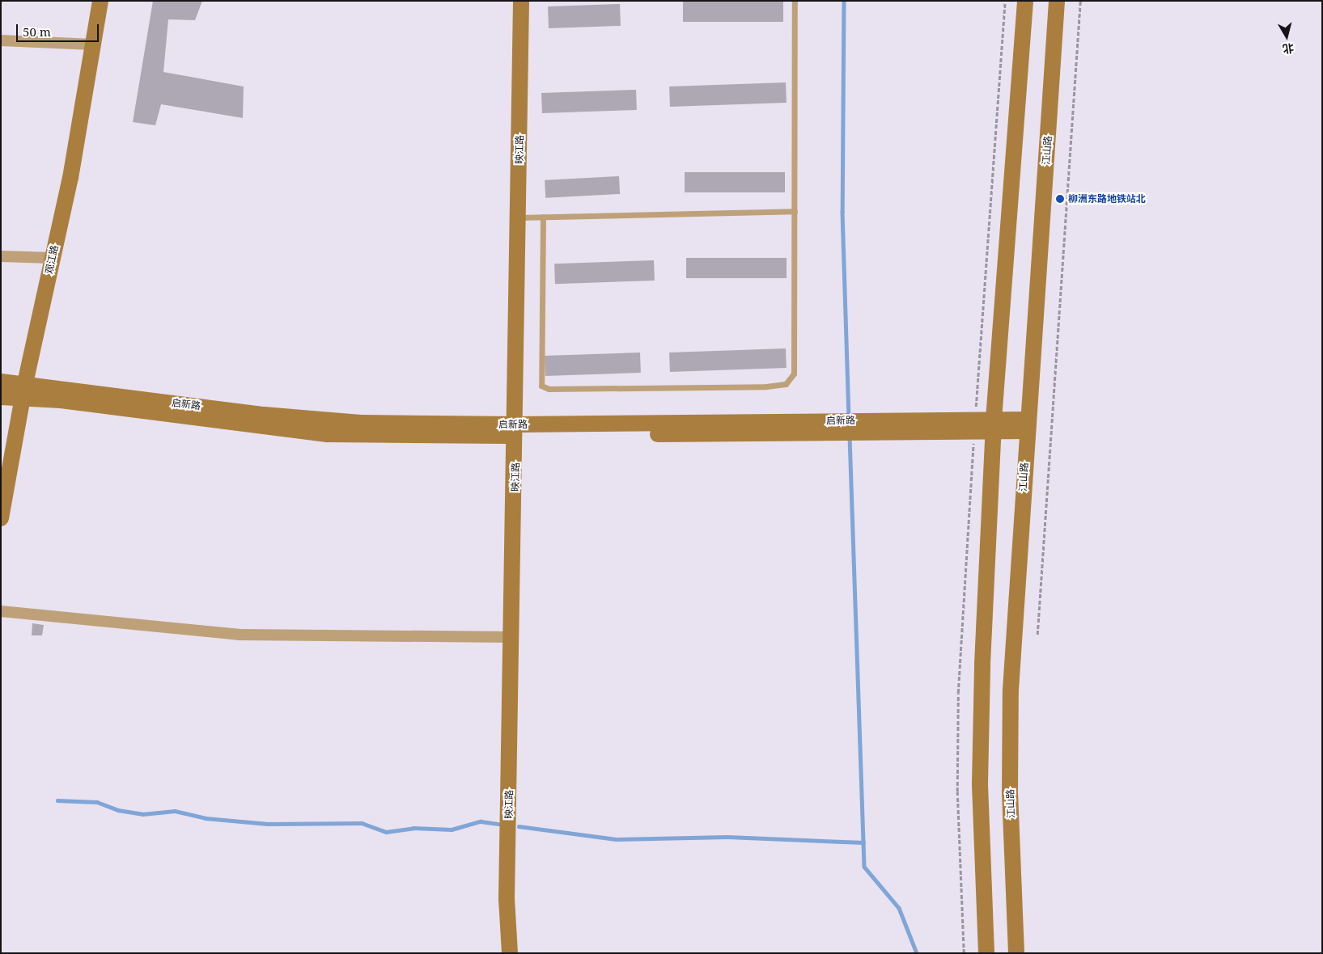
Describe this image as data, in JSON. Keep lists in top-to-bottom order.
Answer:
{
  "streets": {
    "street": [
      "映江路",
      "江山路",
      "观江路",
      "启新路"
    ]
  },
  "crossings": [
    ["映江路", "启新路"],
    ["江山路", "启新路"],
    ["观江路", "启新路"]
  ],
  "places": ["柳洲东路地铁站北"],
  "scale_bar": "50 m",
  "north": "bottom"
}
